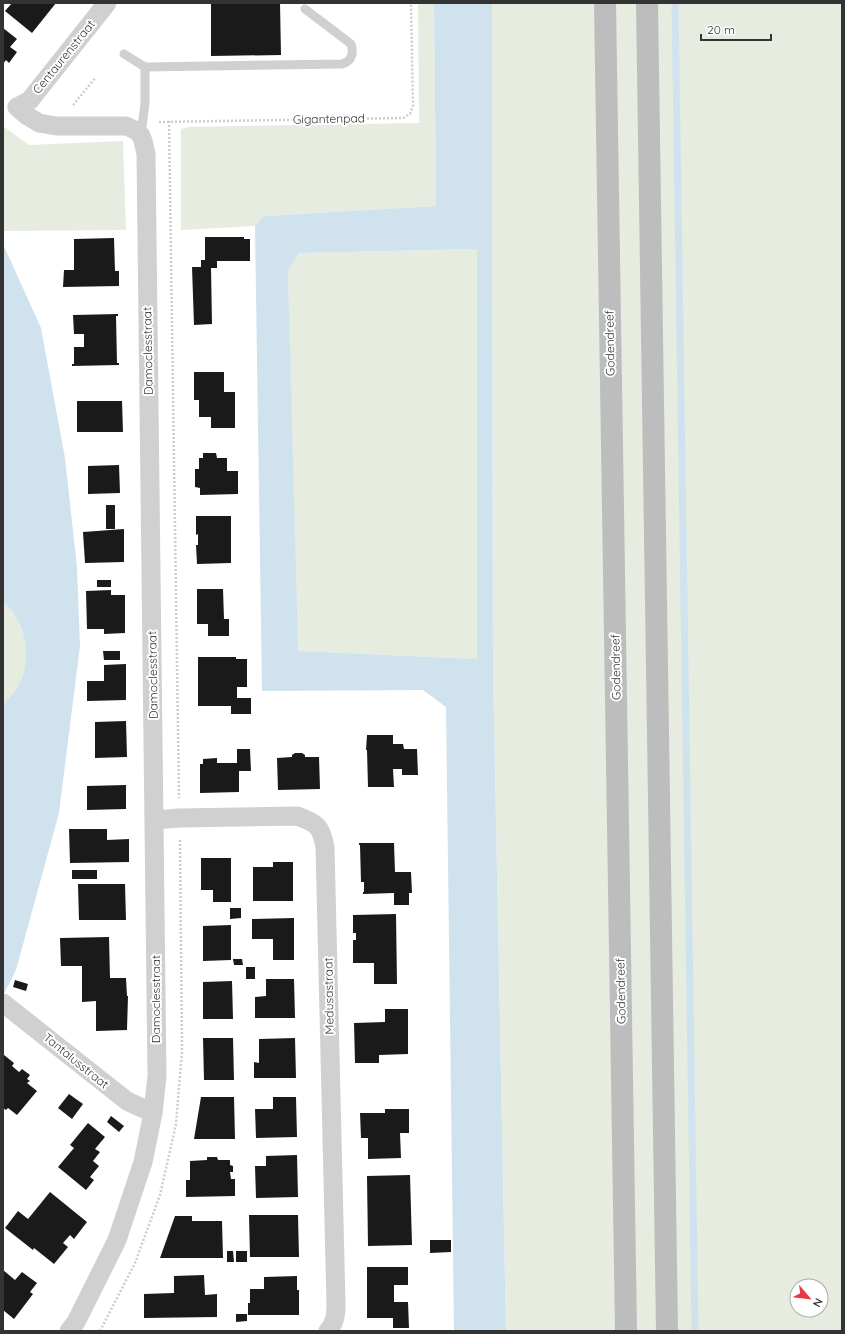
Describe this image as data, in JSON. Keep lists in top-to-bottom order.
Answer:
{
  "streets": {
    "main road": ["Godendreef"],
    "street": [
      "Centaurenstraat",
      "Damoclesstraat",
      "Medusastraat",
      "Tantalusstraat"
    ],
    "path": ["Gigantenpad"]
  },
  "crossings": [
    ["Gigantenpad", "Damoclesstraat"],
    ["Damoclesstraat", "Medusastraat"],
    ["Damoclesstraat", "Tantalusstraat"]
  ],
  "scale_bar": "20 m",
  "north": "bottom right"
}
